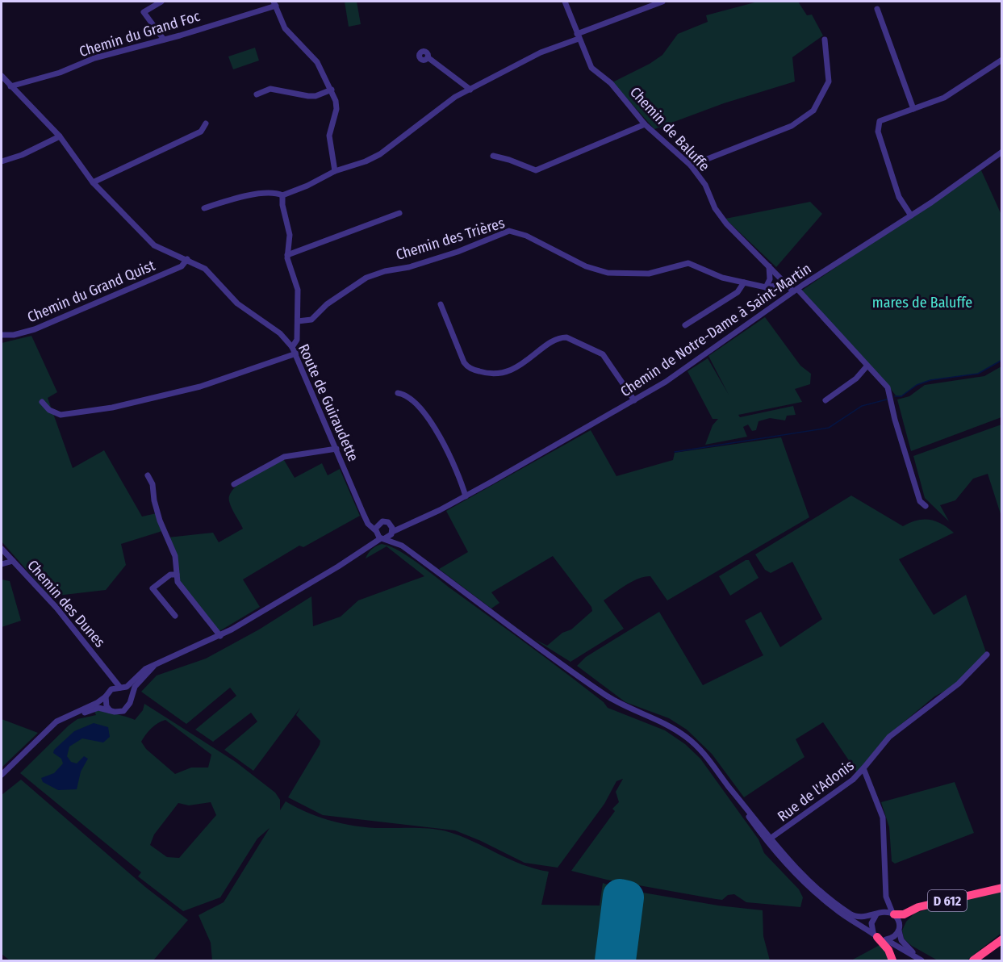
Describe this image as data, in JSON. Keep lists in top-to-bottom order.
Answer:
{
  "streets": {
    "highway": ["D 612"],
    "street": [
      "Chemin du Grand Foc",
      "Chemin de Baluffe",
      "Chemin des Trières",
      "Chemin du Grand Quist",
      "Chemin de Notre-Dame à Saint-Martin",
      "Route de Guiraudette",
      "Chemin des Dunes",
      "Rue de l'Adonis"
    ]
  },
  "crossings": [
    ["Chemin du Grand Foc", "Route de Guiraudette"],
    ["Chemin de Baluffe", "Chemin des Trières"],
    ["Chemin de Baluffe", "Chemin de Notre-Dame à Saint-Martin"],
    ["Chemin du Grand Quist", "Route de Guiraudette"],
    ["Chemin de Notre-Dame à Saint-Martin", "Route de Guiraudette"],
    ["Rue de l'Adonis", "D 612"]
  ],
  "parks": ["mares de Baluffe"]
}
